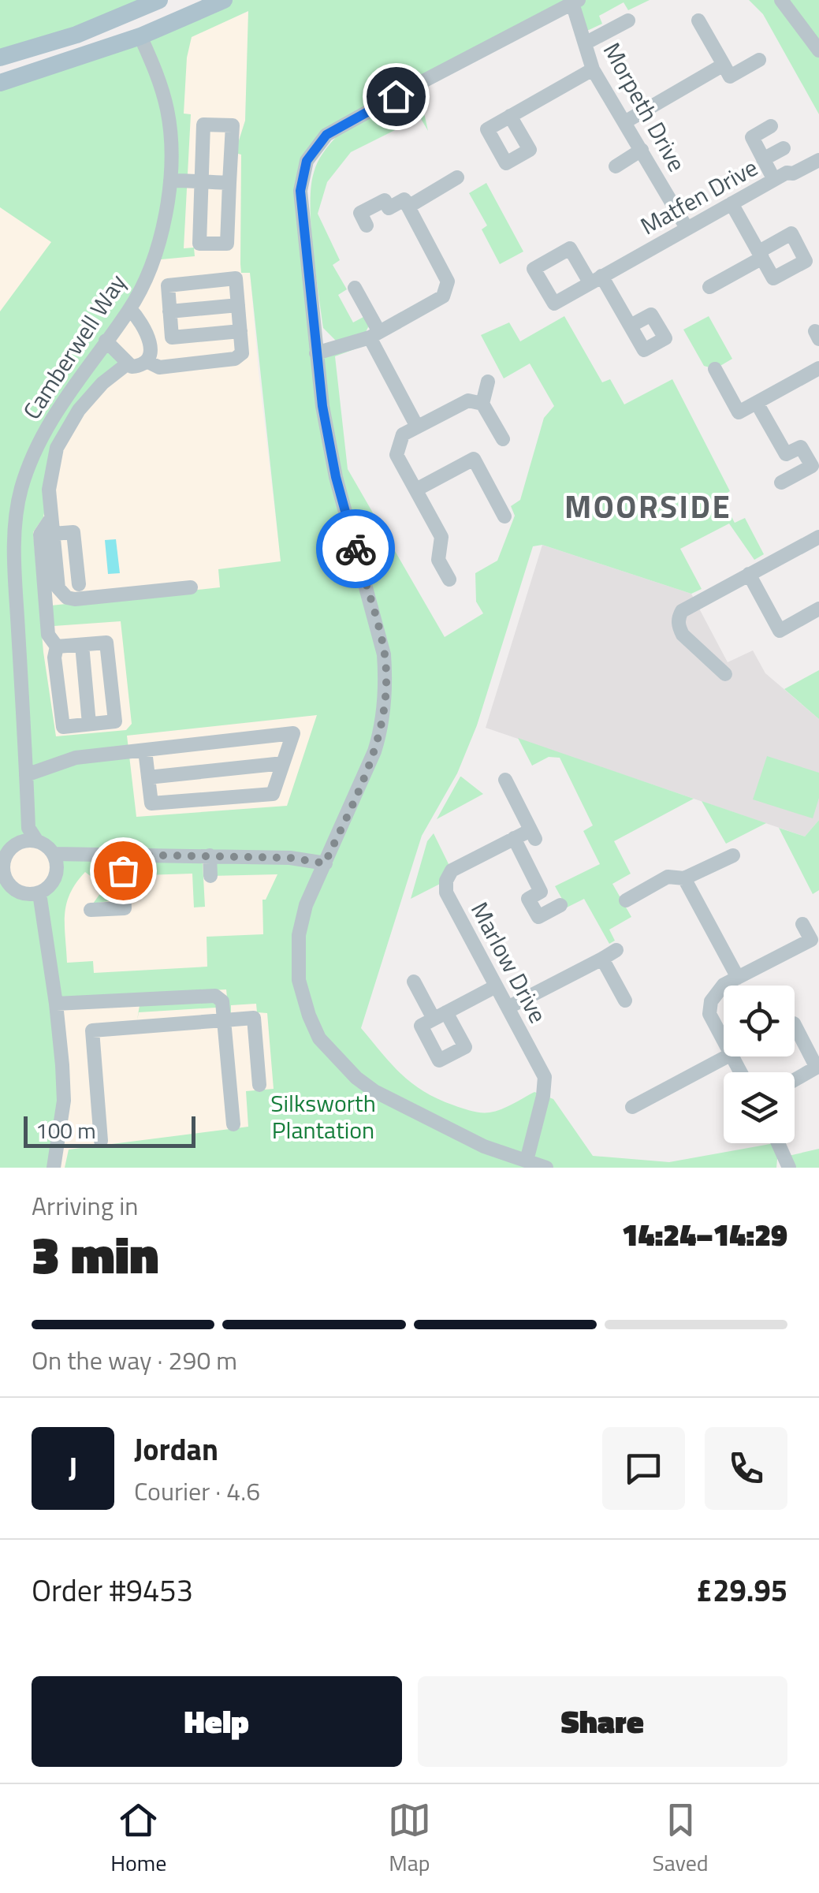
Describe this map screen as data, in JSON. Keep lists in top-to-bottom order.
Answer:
{
  "streets": {
    "street": [
      "Morpeth Drive",
      "Matfen Drive",
      "Camberwell Way",
      "Marlow Drive"
    ]
  },
  "crossings": [
    ["Morpeth Drive", "Matfen Drive"]
  ],
  "districts": ["MOORSIDE"],
  "parks": ["Silksworth Plantation"],
  "scale_bar": "100 m",
  "page": {
    "scale": "100 m",
    "heading": ["3 min", "Arriving in", "14:24–14:29"],
    "panel": [
      "Jordan",
      "Courier · 4.6",
      "Order #9453",
      "£29.95"
    ],
    "bar": "On the way · 290 m",
    "round": "J",
    "buttons": ["Help", "Share"],
    "tabs": ["Home", "Map", "Saved"]
  }
}
